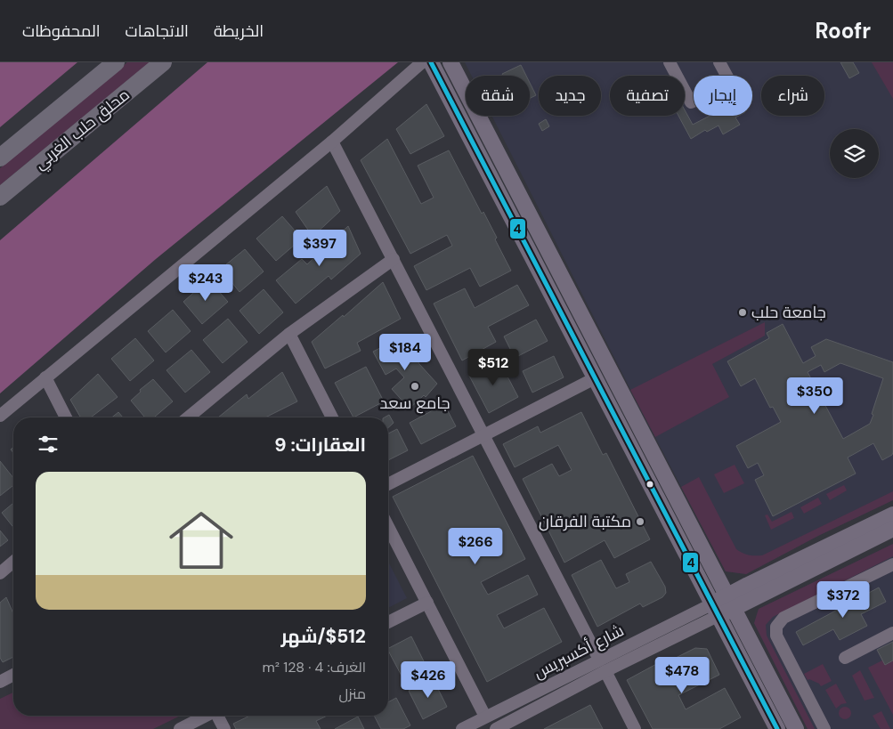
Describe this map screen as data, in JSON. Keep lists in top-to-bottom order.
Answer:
{
  "streets": {
    "highway": ["محلق حلب الغربي"],
    "street": ["شارع أكسبريس"]
  },
  "places": ["جامعة حلب", "جامع سعد", "مكتبة الفرقان"],
  "lines": ["transit line 4"],
  "page": {
    "header": "Roofr",
    "nav": ["الخريطة", "الاتجاهات", "المحفوظات"],
    "chip": [
      "شراء",
      "إيجار",
      "تصفية",
      "جديد",
      "شقة"
    ],
    "price": [
      "$397",
      "$243",
      "$184",
      "$512",
      "$350",
      "$266",
      "$372",
      "$478",
      "$426"
    ],
    "heading": "العقارات: 9",
    "list": [
      {
        "name": "$512/شهر",
        "note": "الغرف: 4 · 128 m² · منزل"
      }
    ]
  }
}
